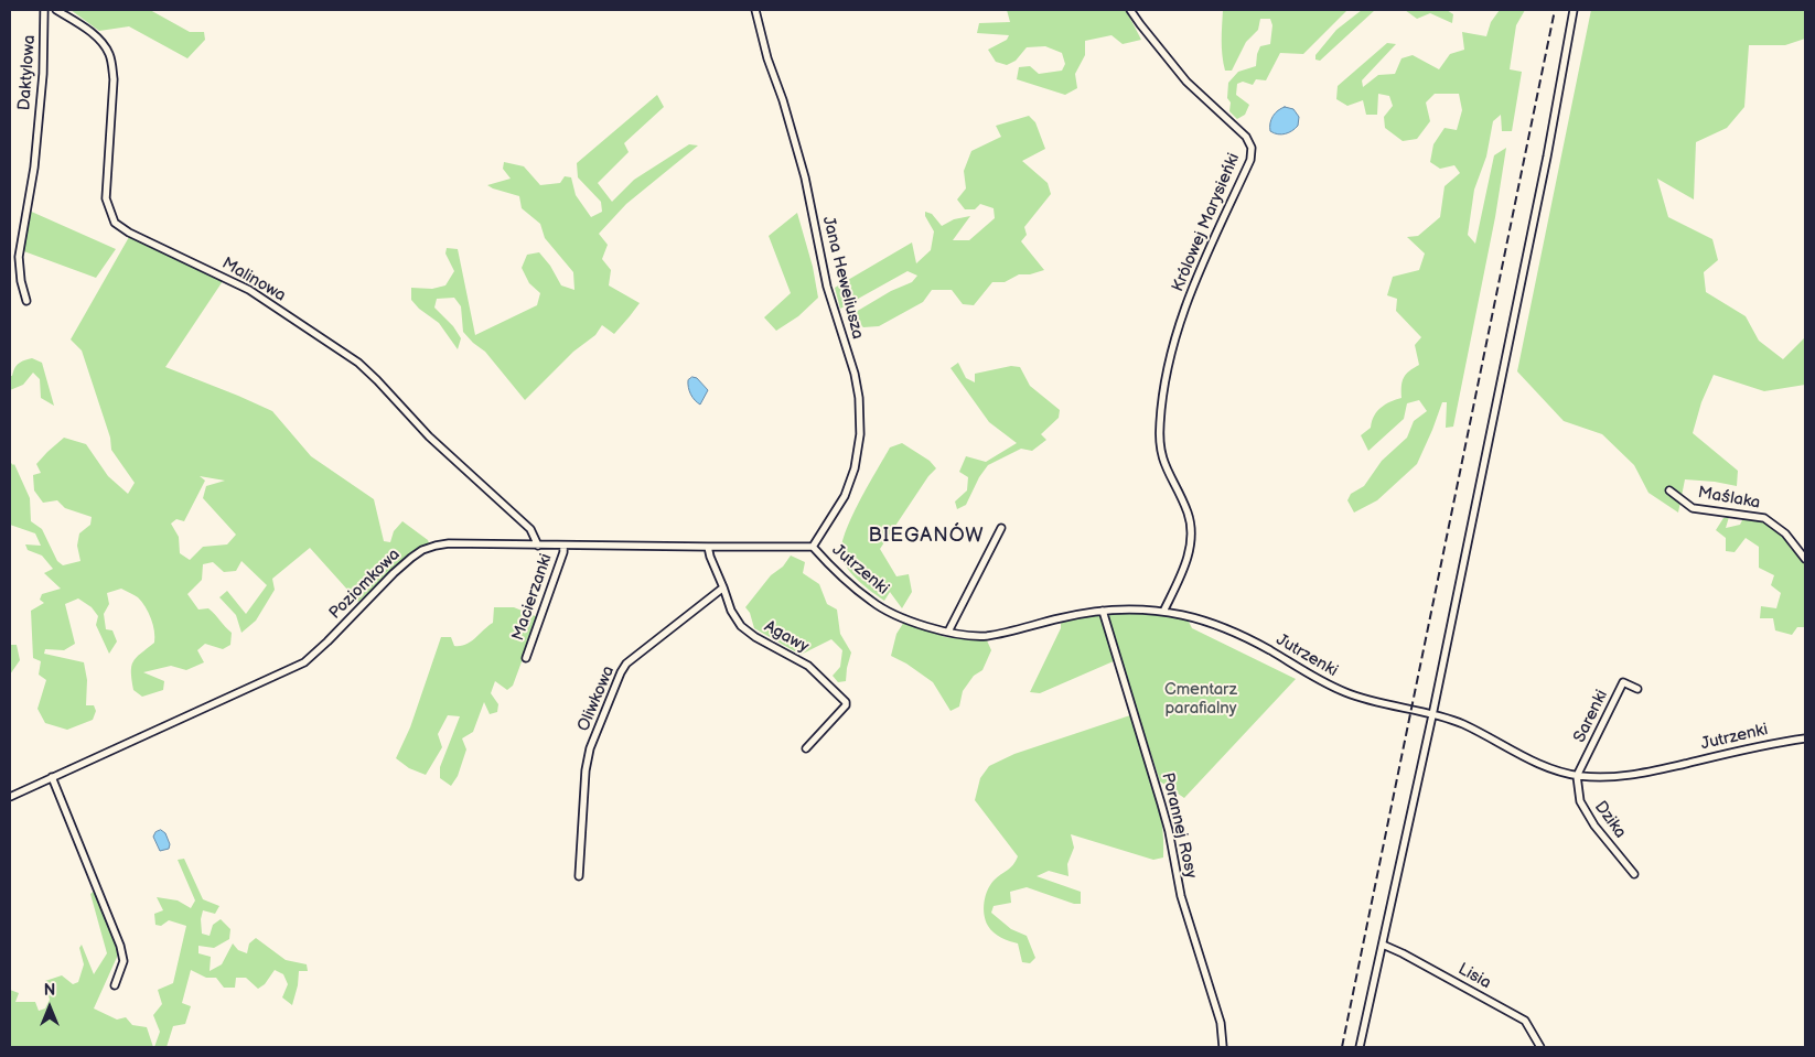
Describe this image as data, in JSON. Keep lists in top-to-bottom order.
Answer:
{
  "streets": {
    "street": [
      "Daktylowa",
      "Królowej Marysieńki",
      "Jana Heweliusza",
      "Malinowa",
      "Maślaka",
      "Jutrzenki",
      "Poziomkowa",
      "Macierzanki",
      "Agawy",
      "Oliwkowa",
      "Sarenki",
      "Dzika",
      "Porannej Rosy",
      "Lisia"
    ]
  },
  "crossings": [
    ["Królowej Marysieńki", "Jutrzenki"],
    ["Jana Heweliusza", "Jutrzenki"],
    ["Jana Heweliusza", "Poziomkowa"],
    ["Malinowa", "Poziomkowa"],
    ["Jutrzenki", "Poziomkowa"],
    ["Jutrzenki", "Sarenki"],
    ["Jutrzenki", "Dzika"],
    ["Jutrzenki", "Porannej Rosy"],
    ["Poziomkowa", "Macierzanki"],
    ["Agawy", "Oliwkowa"],
    ["Sarenki", "Dzika"]
  ],
  "districts": ["BIEGANÓW"],
  "parks": ["Cmentarz parafialny"],
  "north": "top"
}
